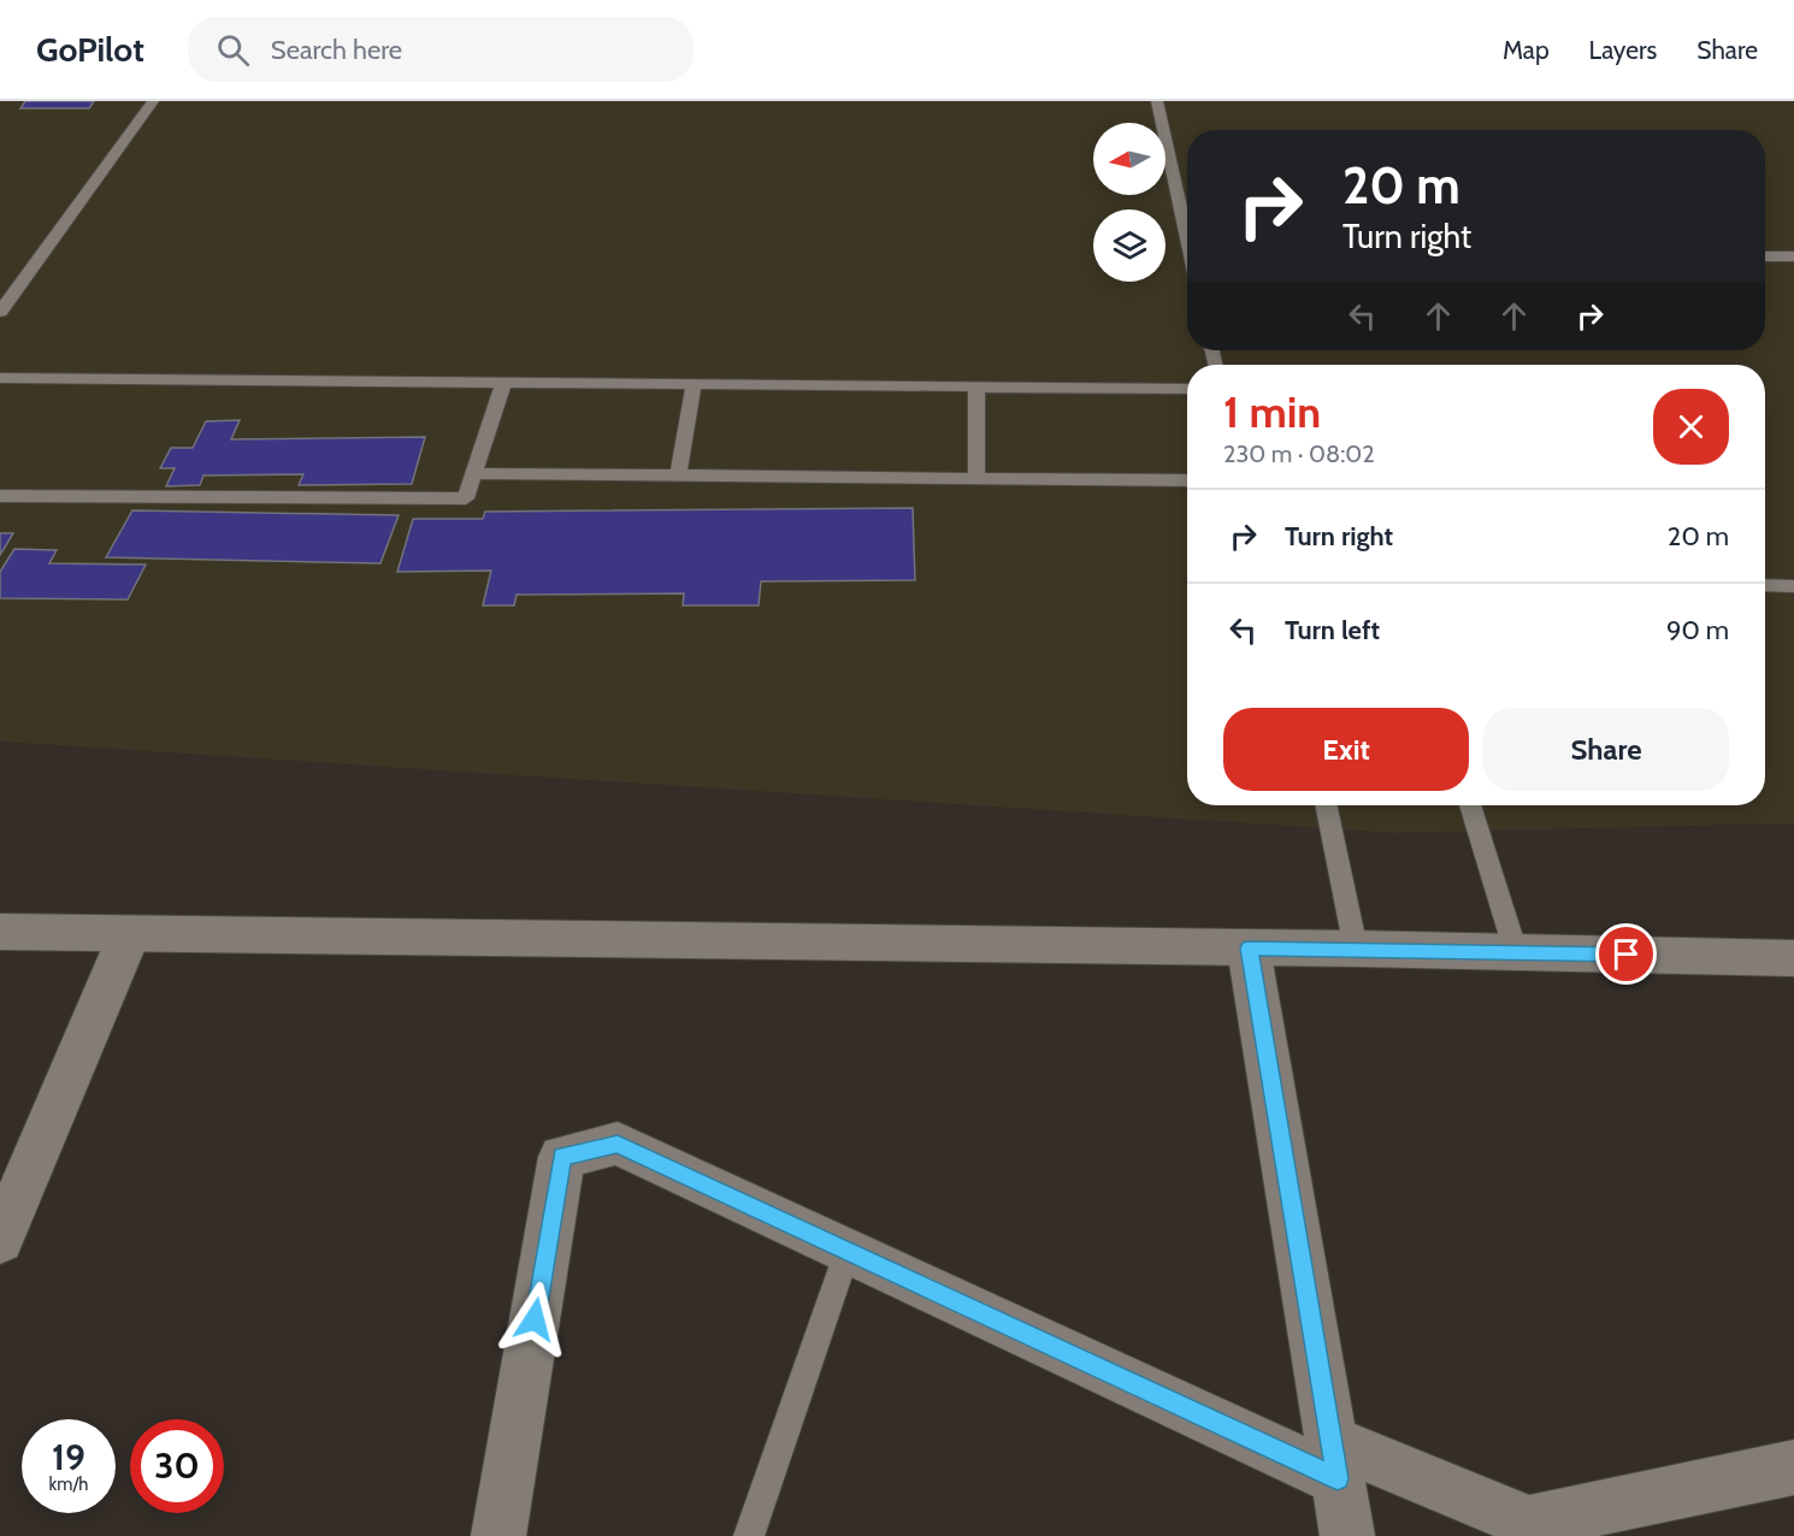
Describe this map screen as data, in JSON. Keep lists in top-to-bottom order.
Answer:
{
  "north": "left",
  "page": {
    "header": "GoPilot",
    "search": "Search here",
    "nav": ["Map", "Layers", "Share"],
    "turn": ["20 m", "Turn right"],
    "heading": ["1 min", "230 m · 08:02"],
    "list": [
      {
        "name": "Turn right",
        "value": "20 m"
      },
      {
        "name": "Turn left",
        "value": "90 m"
      }
    ],
    "buttons": ["Exit", "Share"],
    "speed": "19 km/h",
    "limit": "30"
  }
}
